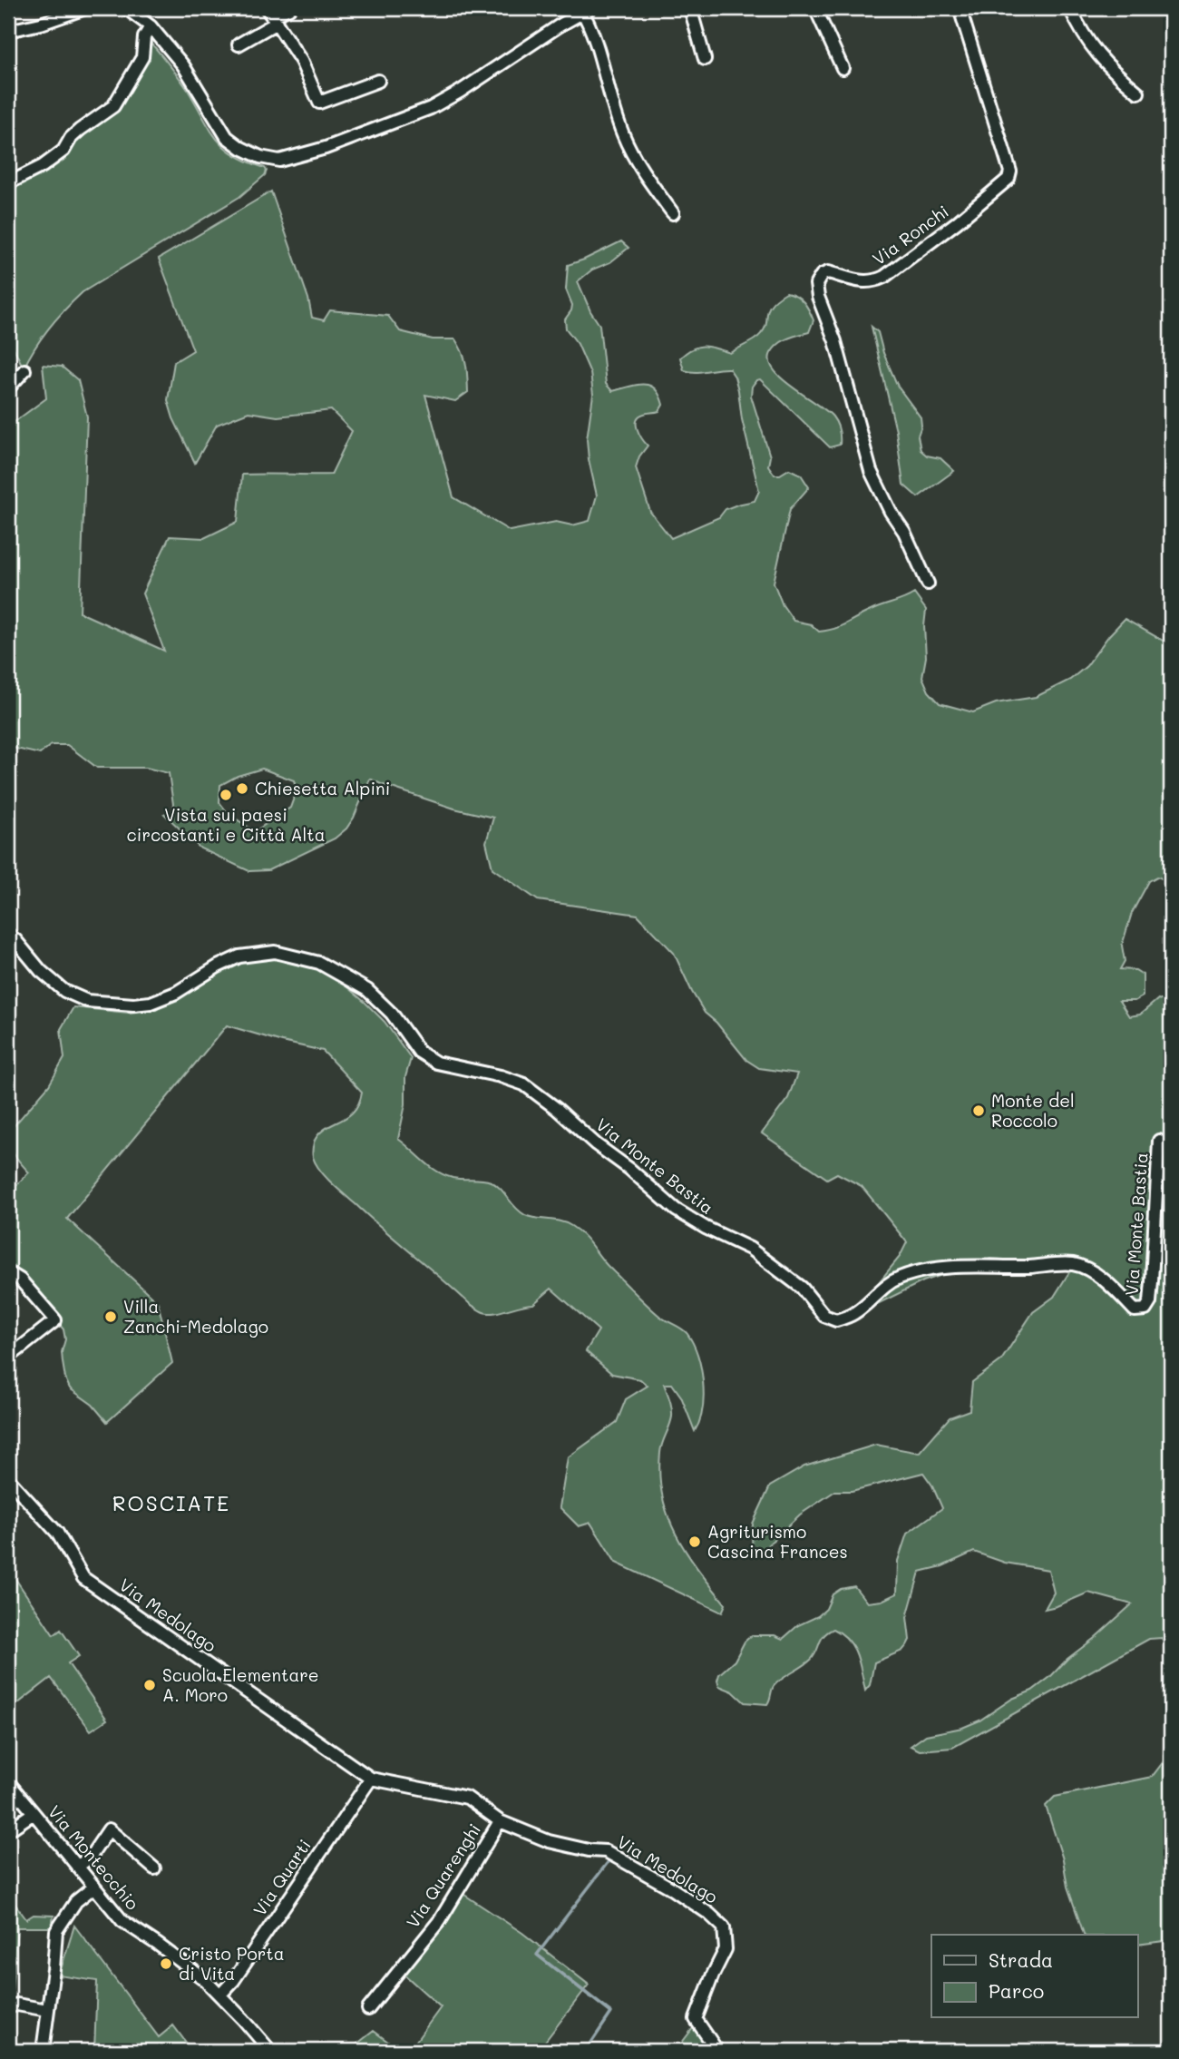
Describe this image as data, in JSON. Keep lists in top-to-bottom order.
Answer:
{
  "streets": {
    "street": [
      "Via Ronchi",
      "Via Monte Bastia",
      "Via Medolago",
      "Via Montecchio",
      "Via Quarenghi",
      "Via Quarti"
    ]
  },
  "crossings": [
    ["Via Medolago", "Via Quarenghi"],
    ["Via Medolago", "Via Quarti"],
    ["Via Montecchio", "Via Quarti"]
  ],
  "districts": ["ROSCIATE"],
  "places": [
    "Chiesetta Alpini",
    "Vista sui paesi circostanti e Città Alta",
    "Monte del Roccolo",
    "Villa Zanchi-Medolago",
    "Agriturismo Cascina Frances",
    "Scuola Elementare A. Moro",
    "Cristo Porta di Vita"
  ],
  "legend": ["Strada", "Parco"]
}
